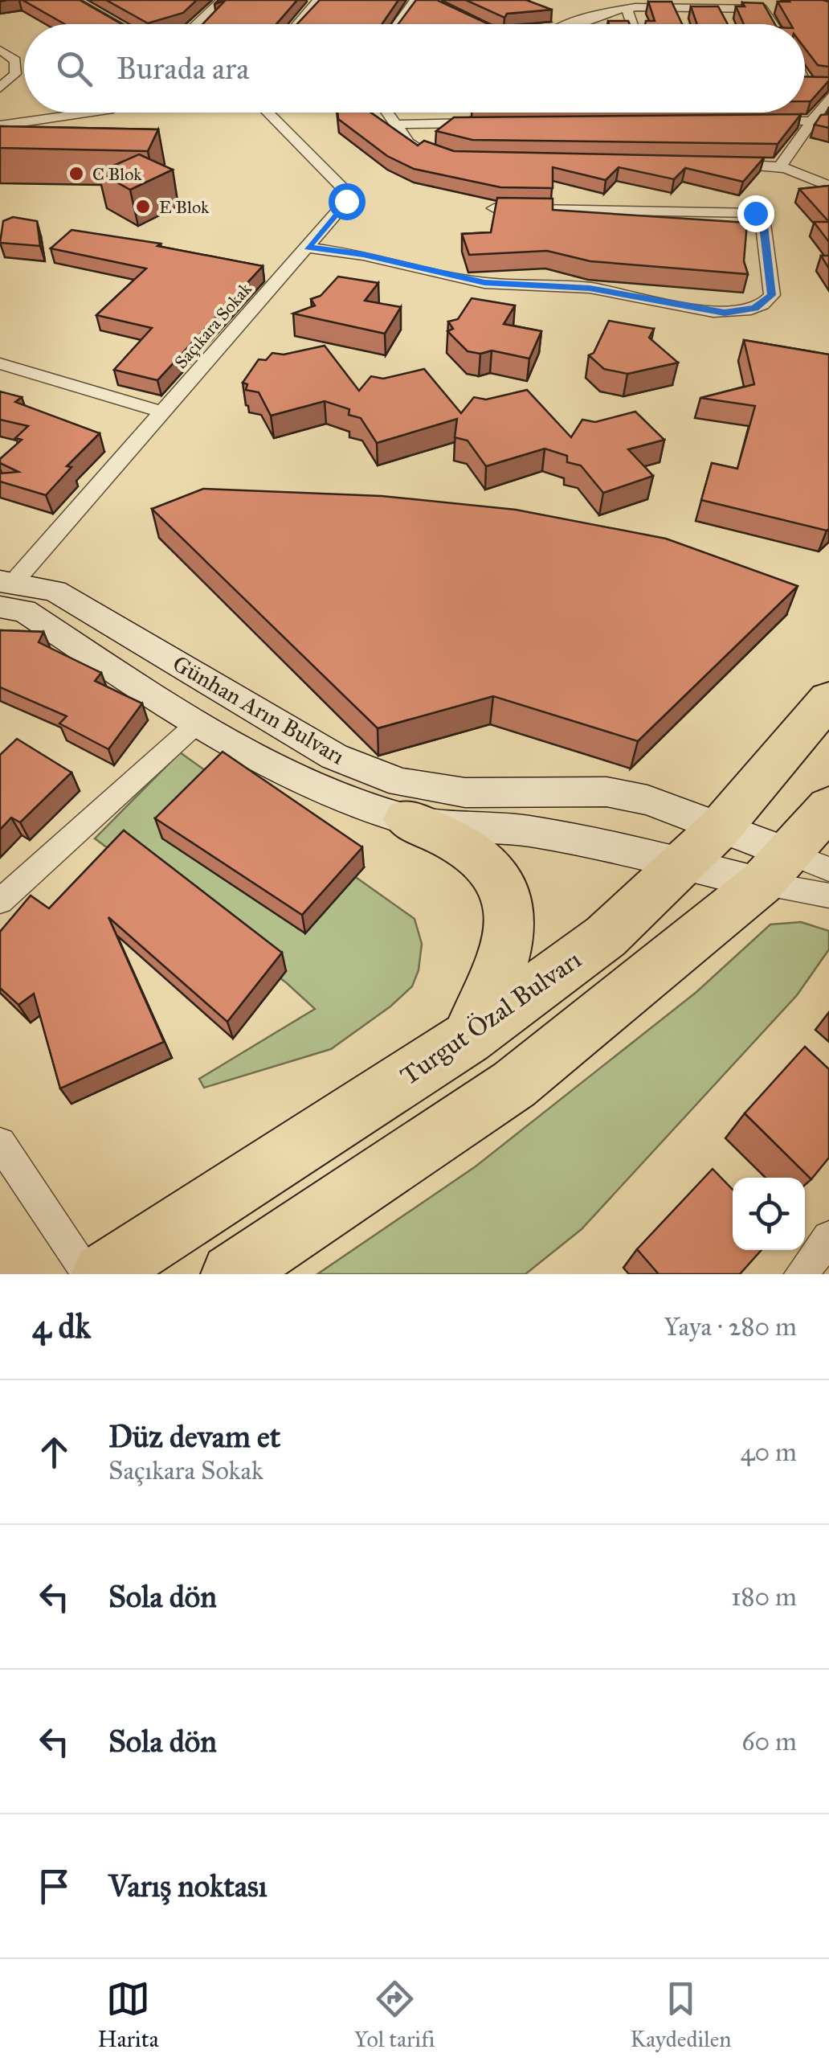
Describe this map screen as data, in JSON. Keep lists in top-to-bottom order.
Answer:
{
  "streets": {
    "highway": ["Turgut Özal Bulvarı"],
    "main road": ["Günhan Arın Bulvarı"],
    "street": ["Saçıkara Sokak"]
  },
  "crossings": [
    ["Saçıkara Sokak", "Günhan Arın Bulvarı"],
    ["Günhan Arın Bulvarı", "Turgut Özal Bulvarı"]
  ],
  "places": ["C Blok", "E Blok"],
  "page": {
    "search": "Burada ara",
    "heading": ["4 dk", "Yaya · 280 m"],
    "list": [
      ["Düz devam et", "Saçıkara Sokak", "40 m"],
      ["Sola dön", "180 m"],
      ["Sola dön", "60 m"],
      "Varış noktası"
    ],
    "nav": ["Harita", "Yol tarifi", "Kaydedilen"]
  }
}
